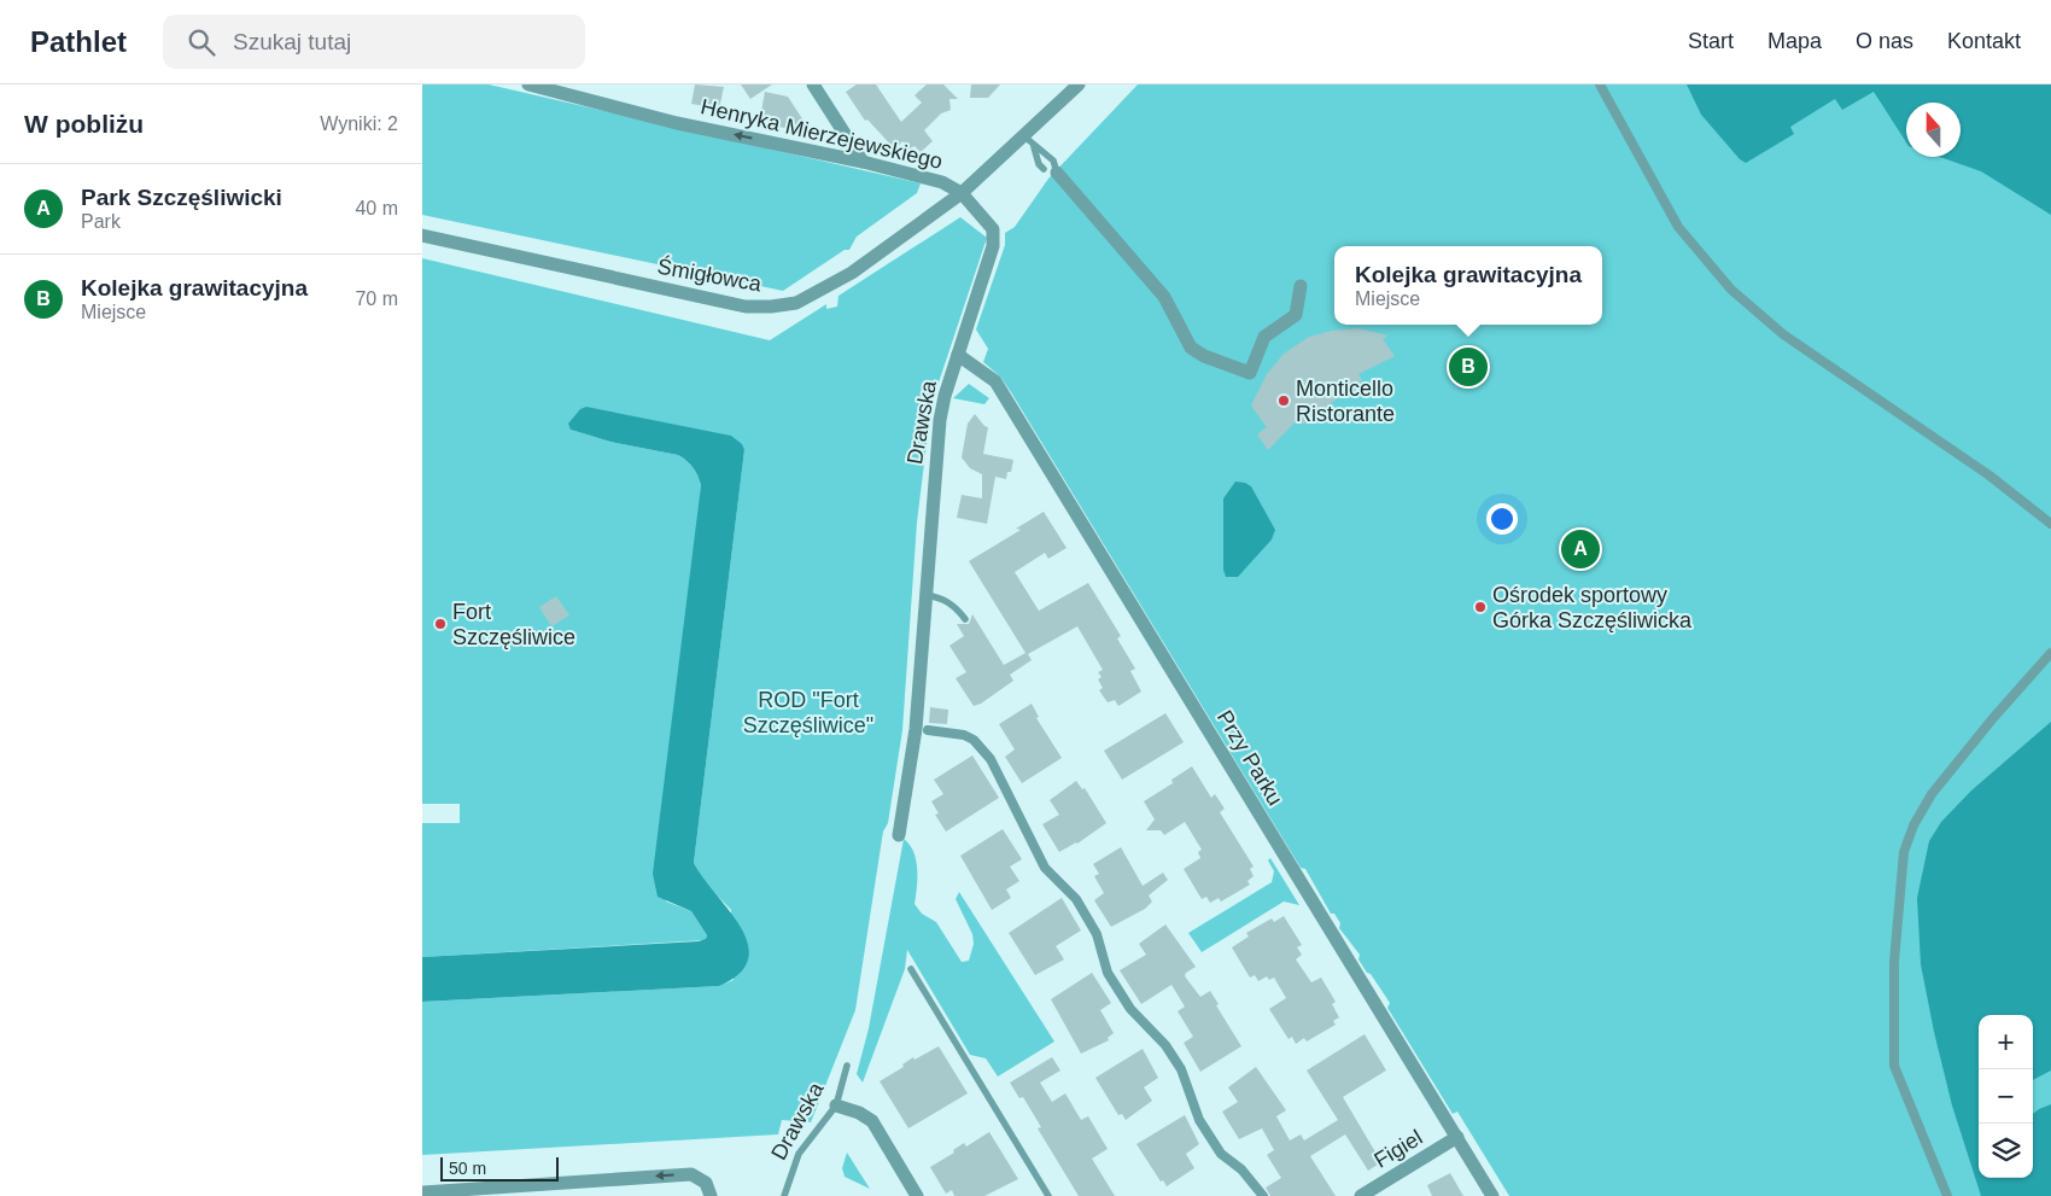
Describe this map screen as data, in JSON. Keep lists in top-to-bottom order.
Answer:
{
  "streets": {
    "street": [
      "Henryka Mierzejewskiego",
      "Śmigłowca",
      "Drawska",
      "Przy Parku",
      "Figiel"
    ]
  },
  "crossings": [
    ["Henryka Mierzejewskiego", "Śmigłowca"],
    ["Henryka Mierzejewskiego", "Drawska"],
    ["Śmigłowca", "Drawska"],
    ["Drawska", "Przy Parku"],
    ["Przy Parku", "Figiel"]
  ],
  "one_way": ["Henryka Mierzejewskiego"],
  "parks": ["ROD \"Fort Szczęśliwice\""],
  "places": ["Monticello Ristorante", "Ośrodek sportowy Górka Szczęśliwicka", "Fort Szczęśliwice"],
  "scale_bar": "50 m",
  "north": "top",
  "page": {
    "header": "Pathlet",
    "search": "Szukaj tutaj",
    "nav": [
      "Start",
      "Mapa",
      "O nas",
      "Kontakt"
    ],
    "heading": ["W pobliżu", "Wyniki: 2"],
    "list": [
      {
        "mark": "A",
        "name": "Park Szczęśliwicki",
        "note": "Park",
        "value": "40 m"
      },
      {
        "mark": "B",
        "name": "Kolejka grawitacyjna",
        "note": "Miejsce",
        "value": "70 m"
      }
    ],
    "popup": ["Kolejka grawitacyjna", "Miejsce"],
    "pins": ["B", "A"],
    "map_buttons": ["+", "−"],
    "scale": "50 m"
  }
}
